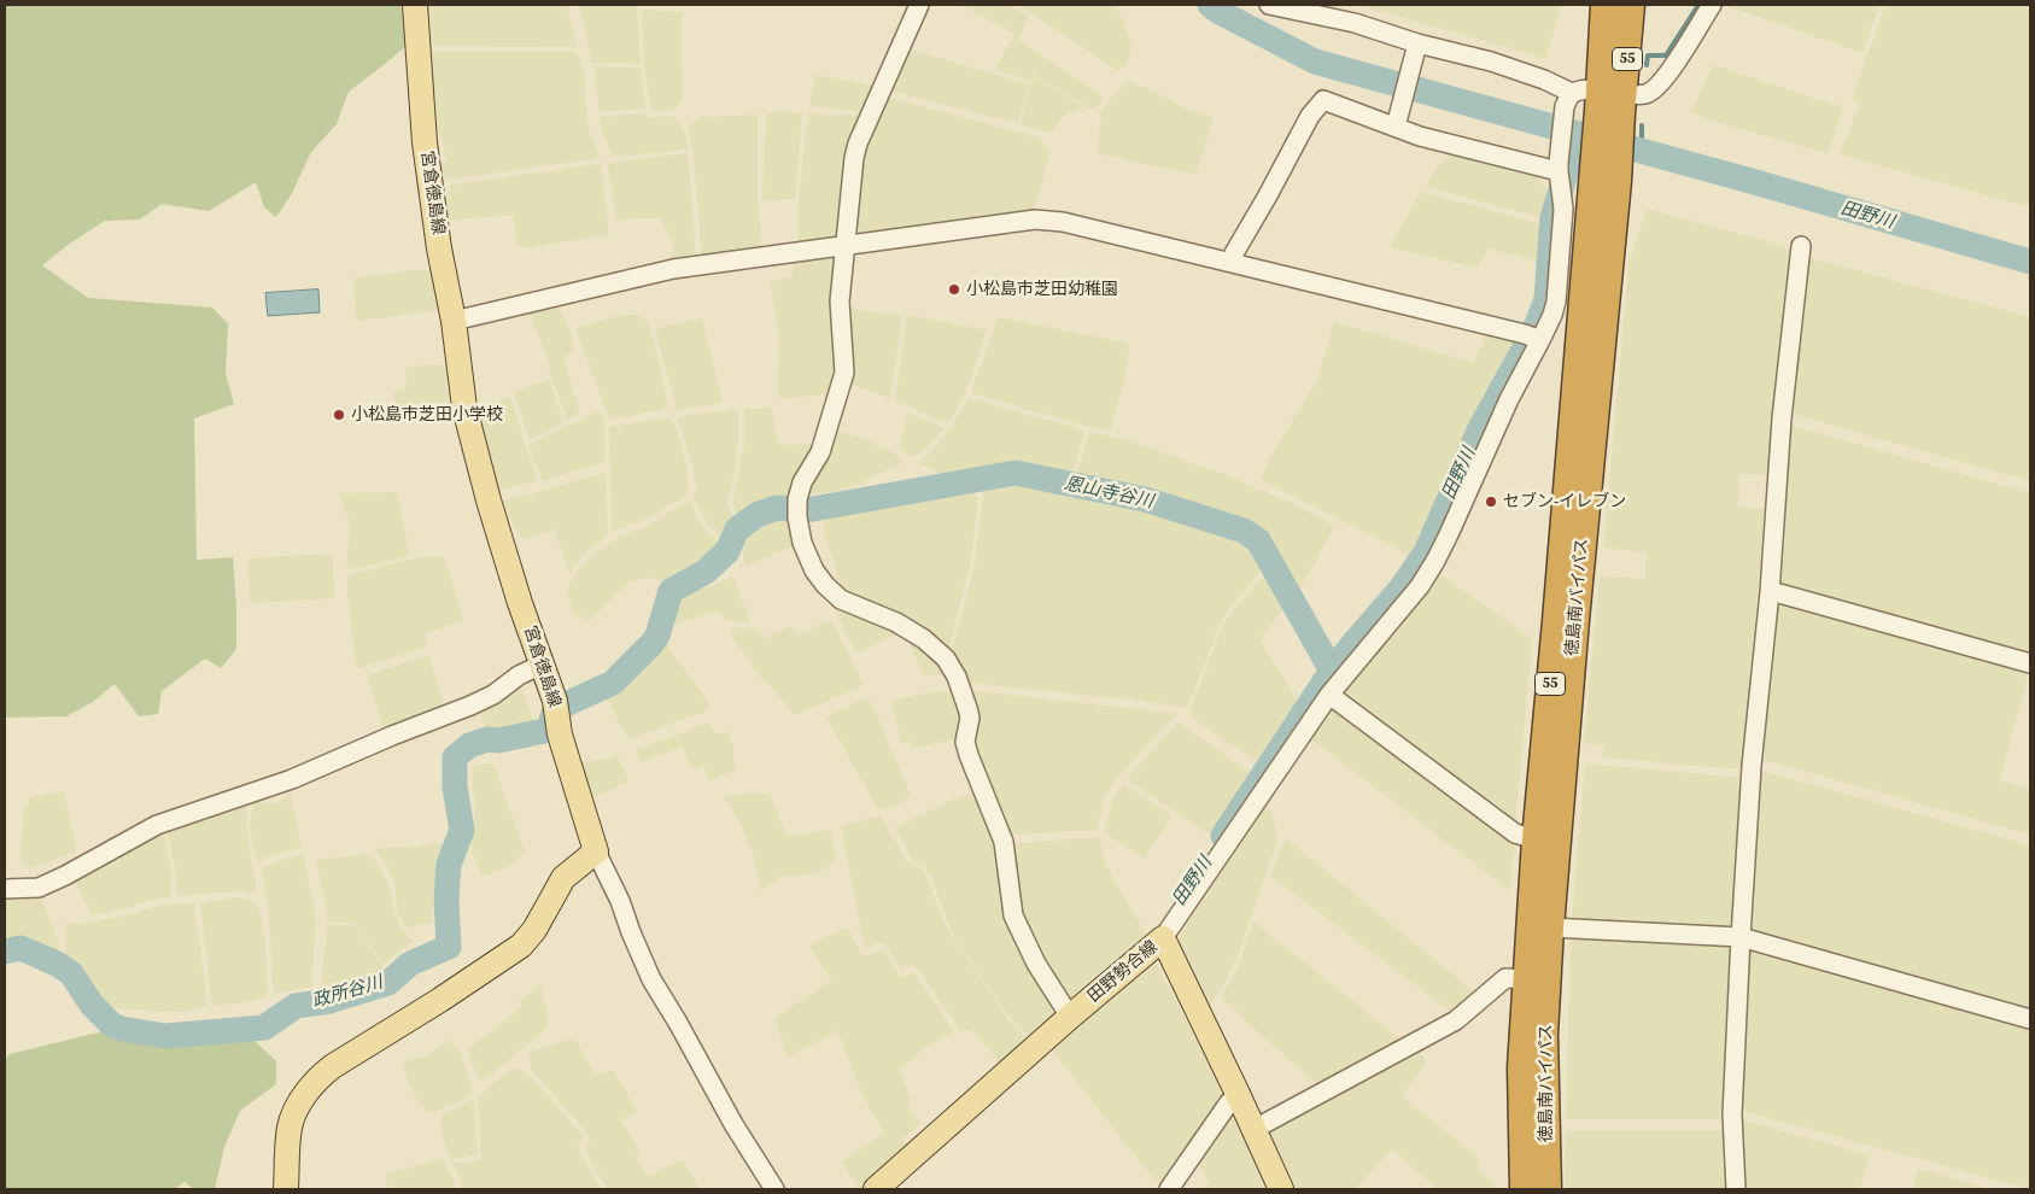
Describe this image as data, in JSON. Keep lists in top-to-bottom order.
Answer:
{
  "streets": {
    "highway": ["55", "徳島南バイパス"],
    "main road": ["宮倉徳島線", "田野勢合線"]
  },
  "water": ["田野川", "恩山寺谷川", "政所谷川"],
  "places": ["小松島市芝田幼稚園", "小松島市芝田小学校", "セブン-イレブン"]
}
